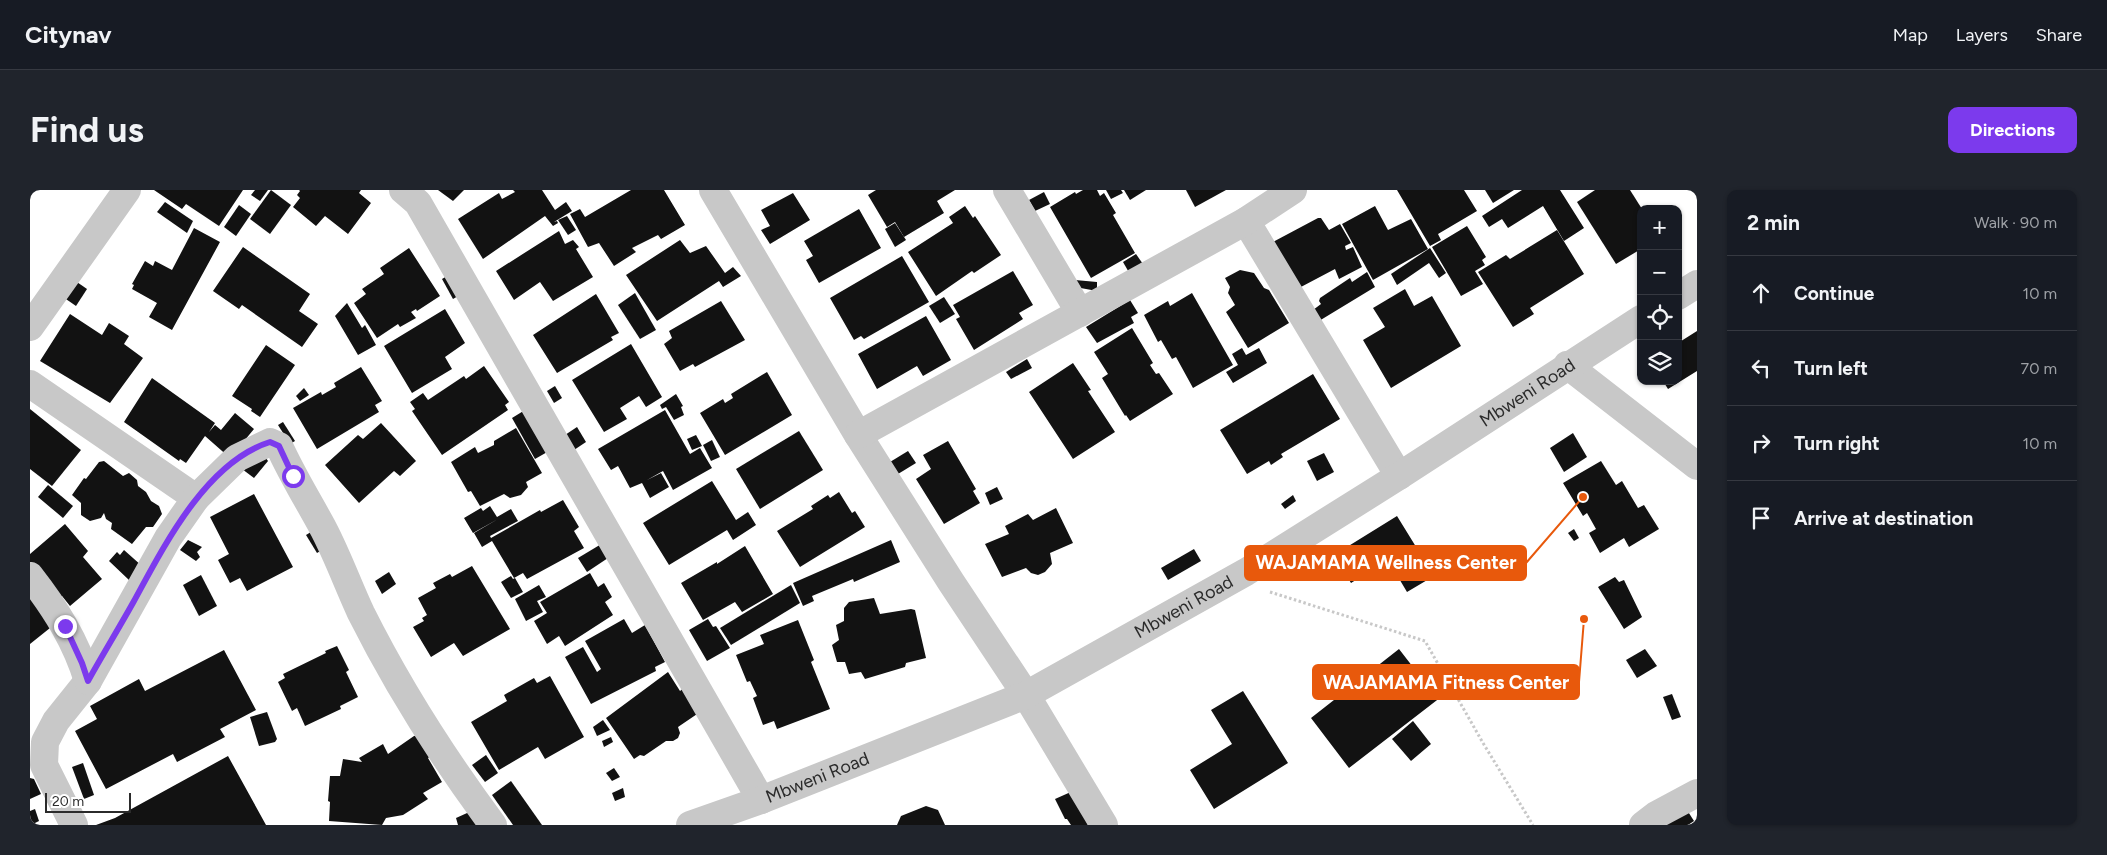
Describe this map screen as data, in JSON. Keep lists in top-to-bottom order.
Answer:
{
  "streets": {
    "street": ["Mbweni Road"]
  },
  "places": ["WAJAMAMA Wellness Center", "WAJAMAMA Fitness Center"],
  "scale_bar": "20 m",
  "page": {
    "header": "Citynav",
    "nav": ["Map", "Layers", "Share"],
    "buttons": "Directions",
    "title": "Find us",
    "heading": ["2 min", "Walk · 90 m"],
    "map_buttons": ["+", "−"],
    "list": [
      ["Continue", "10 m"],
      ["Turn left", "70 m"],
      ["Turn right", "10 m"],
      "Arrive at destination"
    ],
    "scale": "20 m"
  }
}
